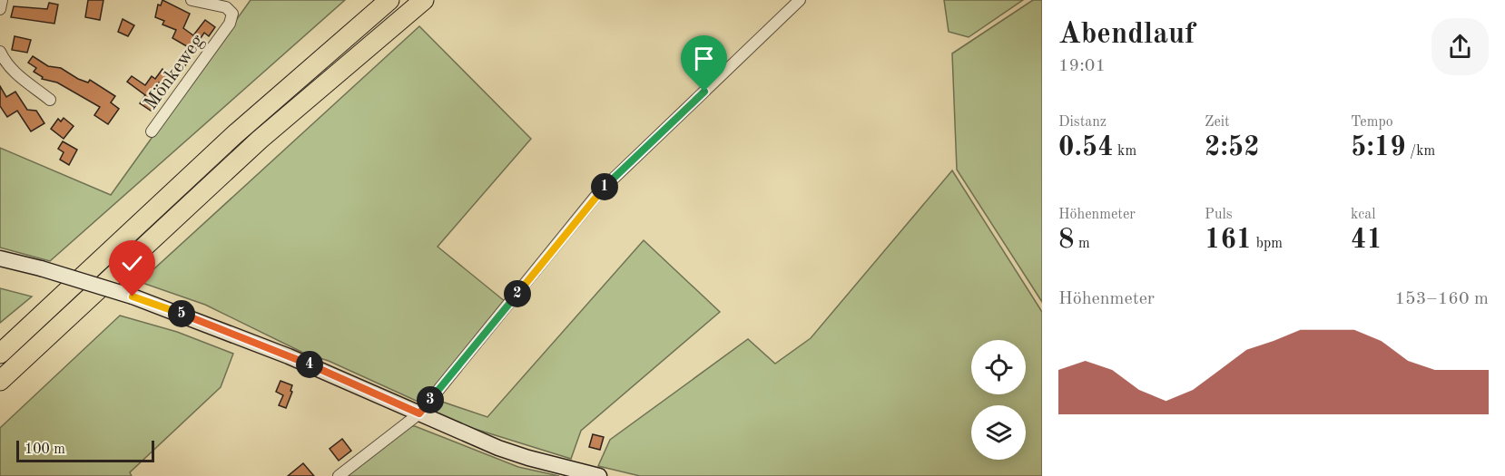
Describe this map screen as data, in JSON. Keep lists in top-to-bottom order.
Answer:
{
  "streets": {
    "street": ["Mönkeweg"]
  },
  "scale_bar": "100 m",
  "page": {
    "heading": ["Abendlauf", "19:01"],
    "stats": [
      ["Distanz", "0.54 km"],
      ["Zeit", "2:52"],
      ["Tempo", "5:19 /km"],
      ["Höhenmeter", "8 m"],
      ["Puls", "161 bpm"],
      ["kcal", "41"]
    ],
    "pins": [
      "1",
      "2",
      "5",
      "4",
      "3"
    ],
    "chart": ["Höhenmeter", "153–160 m"],
    "scale": "100 m"
  }
}
